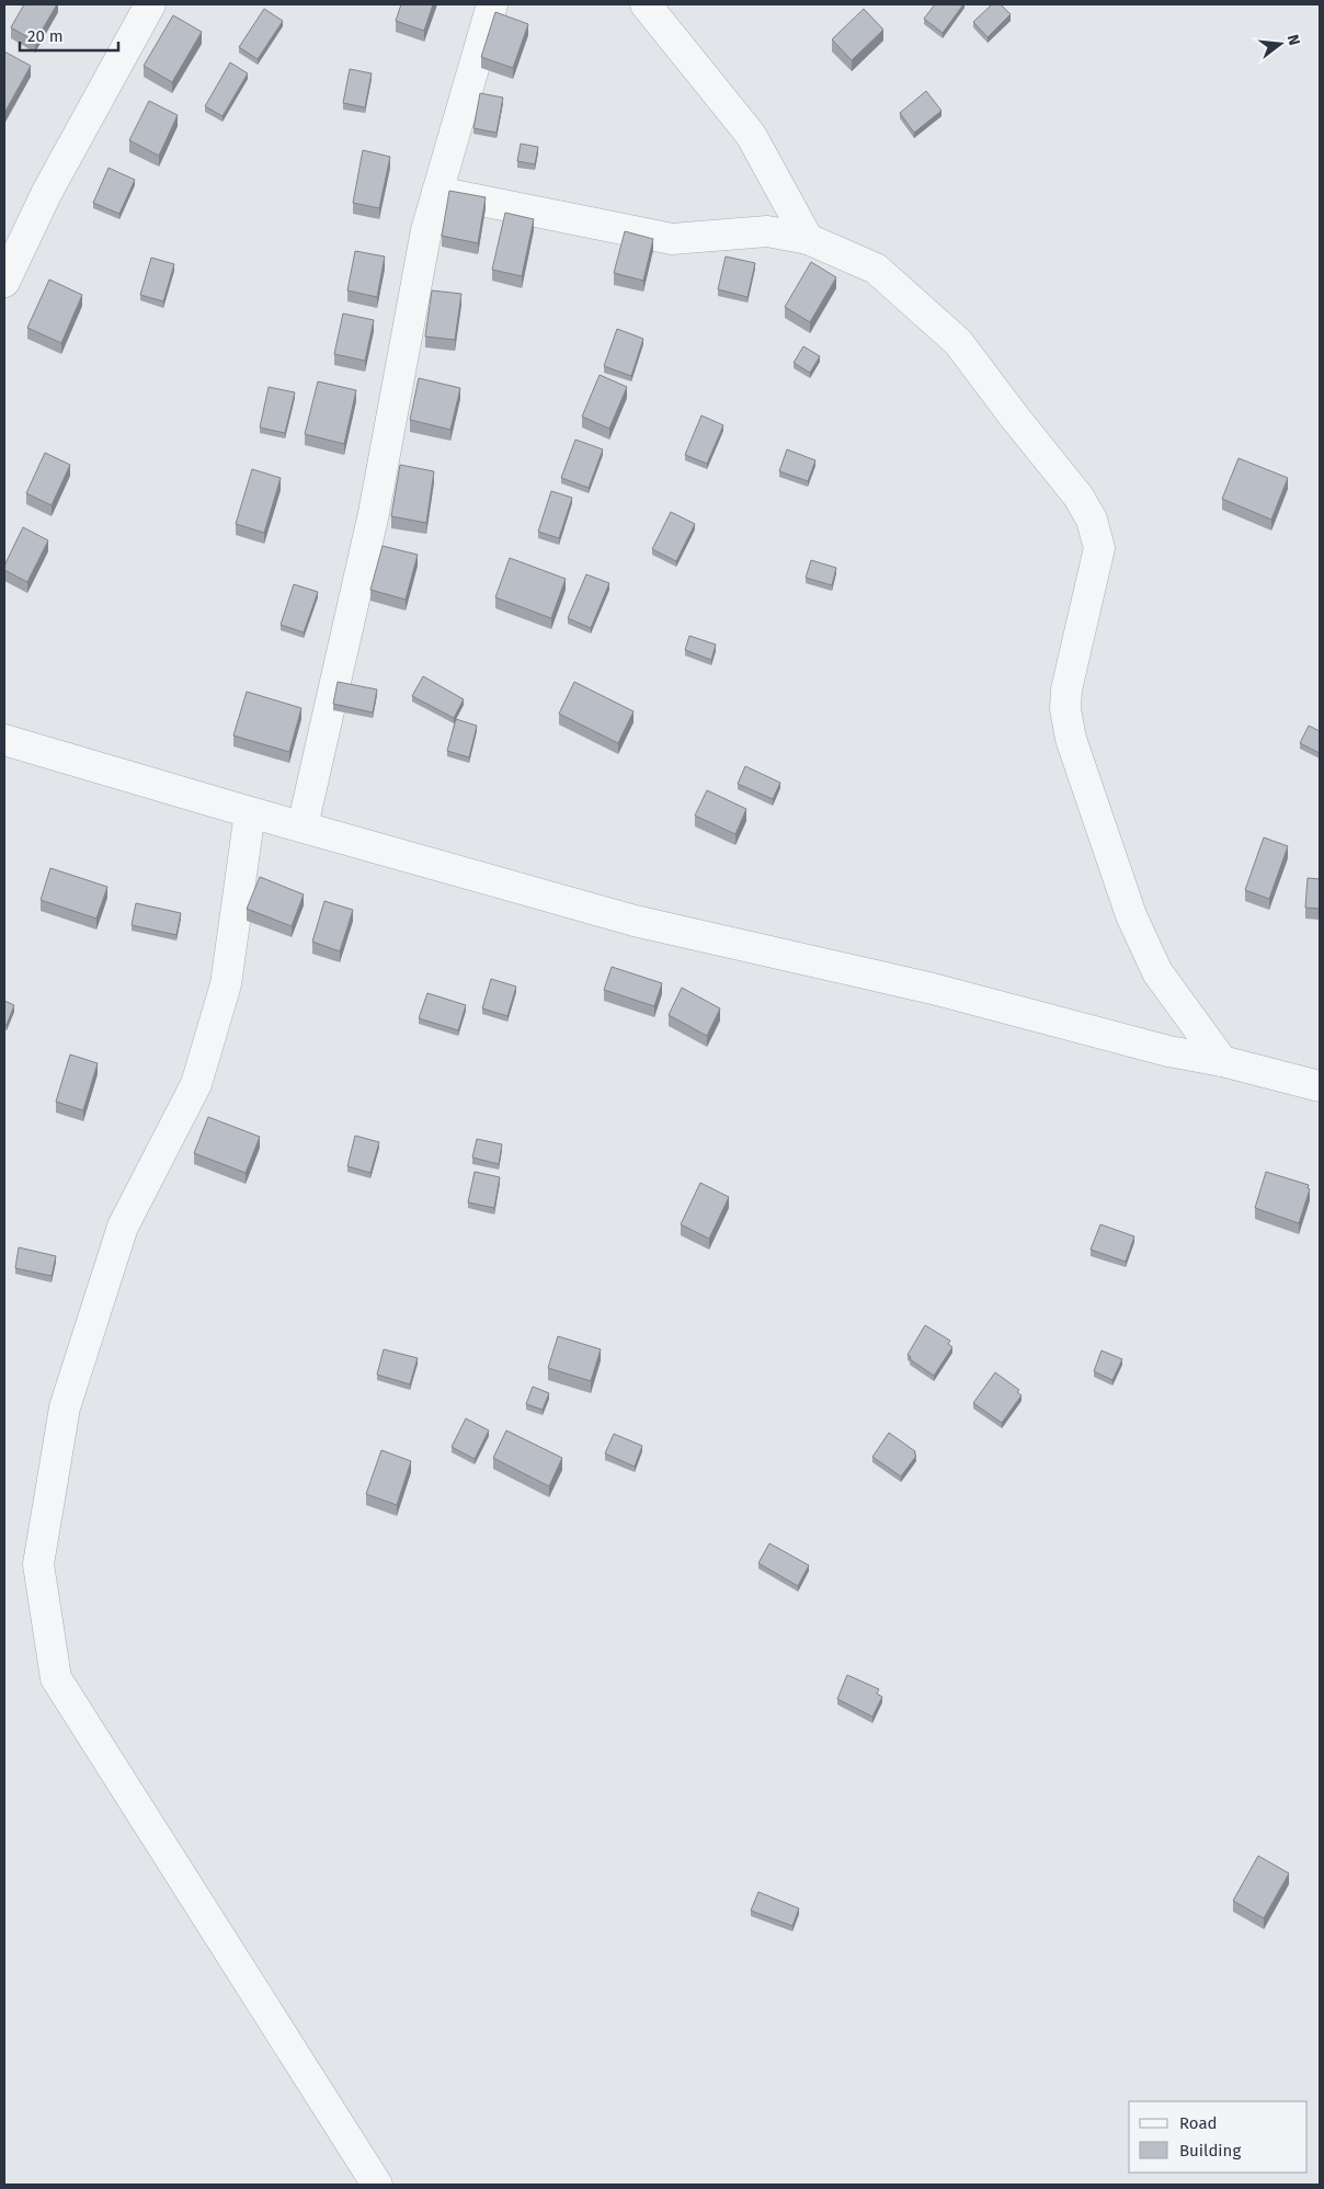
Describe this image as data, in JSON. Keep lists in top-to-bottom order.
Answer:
{
  "legend": ["Road", "Building"],
  "scale_bar": "20 m",
  "north": "right"
}
